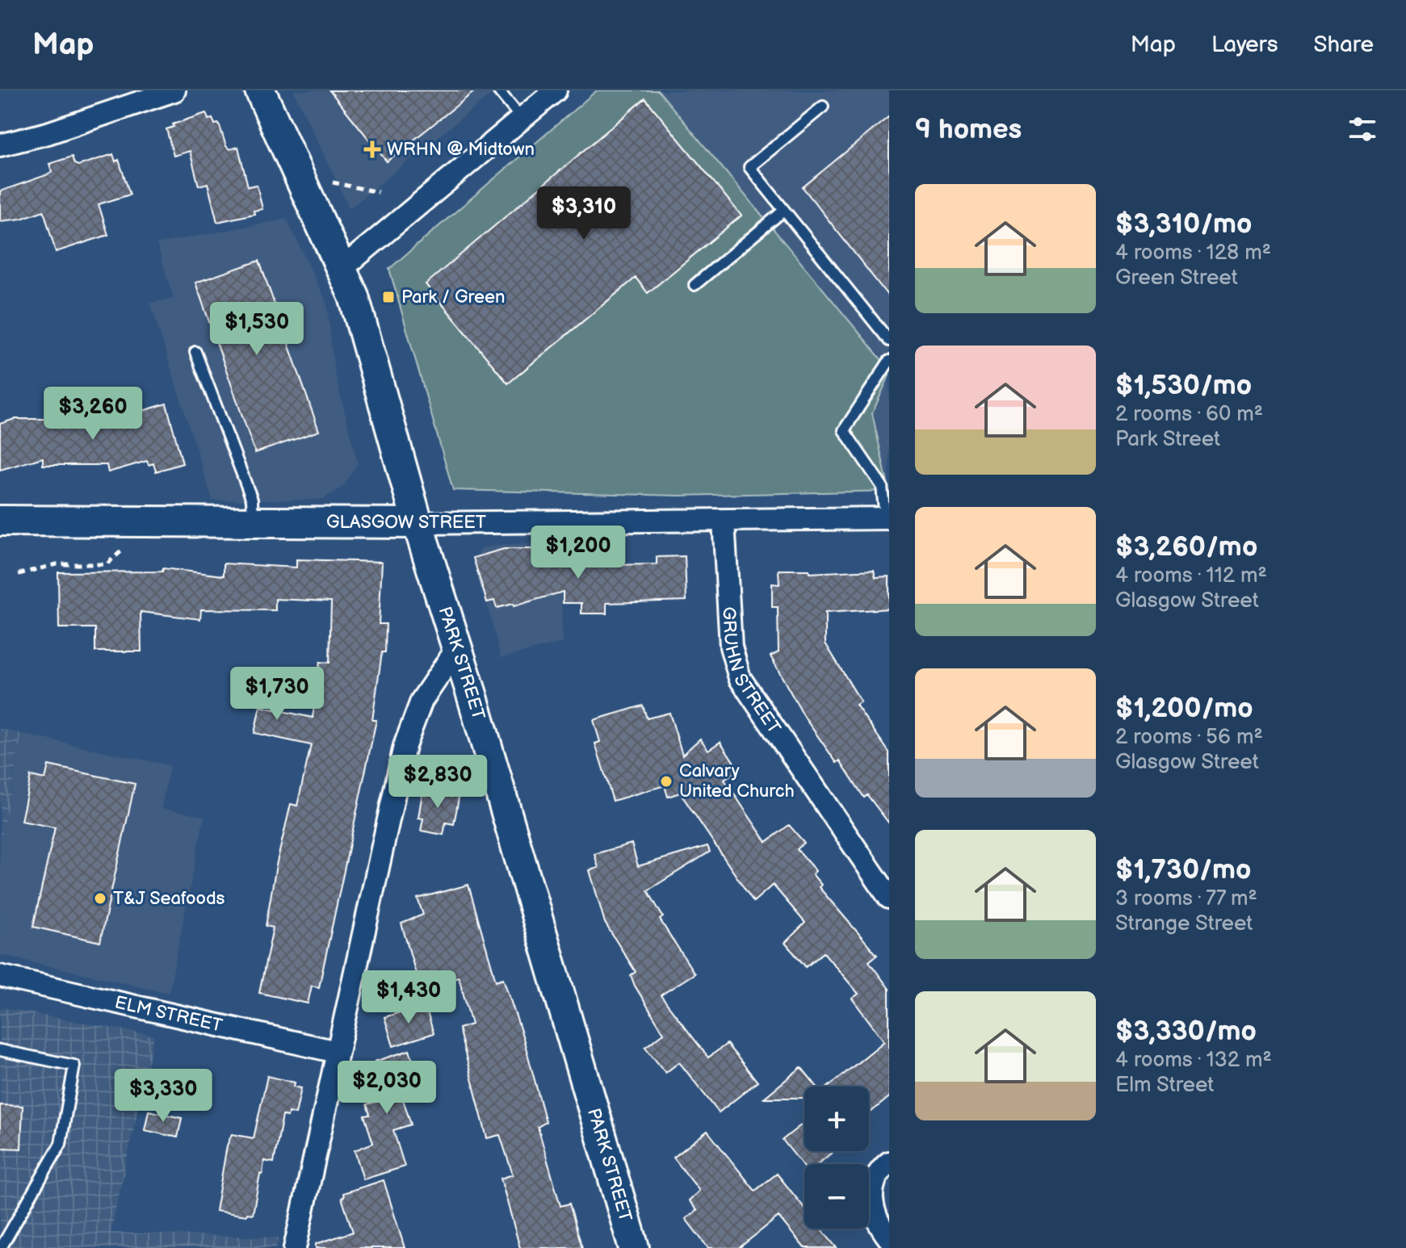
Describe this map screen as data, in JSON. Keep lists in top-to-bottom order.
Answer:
{
  "streets": {
    "street": [
      "GLASGOW STREET",
      "PARK STREET",
      "GRUHN STREET",
      "ELM STREET"
    ]
  },
  "crossings": [
    ["GLASGOW STREET", "PARK STREET"],
    ["GLASGOW STREET", "GRUHN STREET"]
  ],
  "places": {
    "health": ["WRHN @ Midtown"],
    "transit": ["Park / Green"],
    "other": ["Calvary United Church", "T&J Seafoods"]
  },
  "page": {
    "header": "Map",
    "nav": ["Map", "Layers", "Share"],
    "heading": "9 homes",
    "list": [
      {
        "name": "$3,310/mo",
        "note": "4 rooms · 128 m² · Green Street"
      },
      {
        "name": "$1,530/mo",
        "note": "2 rooms · 60 m² · Park Street"
      },
      {
        "name": "$3,260/mo",
        "note": "4 rooms · 112 m² · Glasgow Street"
      },
      {
        "name": "$1,200/mo",
        "note": "2 rooms · 56 m² · Glasgow Street"
      },
      {
        "name": "$1,730/mo",
        "note": "3 rooms · 77 m² · Strange Street"
      },
      {
        "name": "$3,330/mo",
        "note": "4 rooms · 132 m² · Elm Street"
      }
    ],
    "price": [
      "$3,310",
      "$1,530",
      "$3,260",
      "$1,200",
      "$1,730",
      "$2,830",
      "$1,430",
      "$2,030",
      "$3,330"
    ],
    "map_buttons": ["+", "−"]
  }
}
